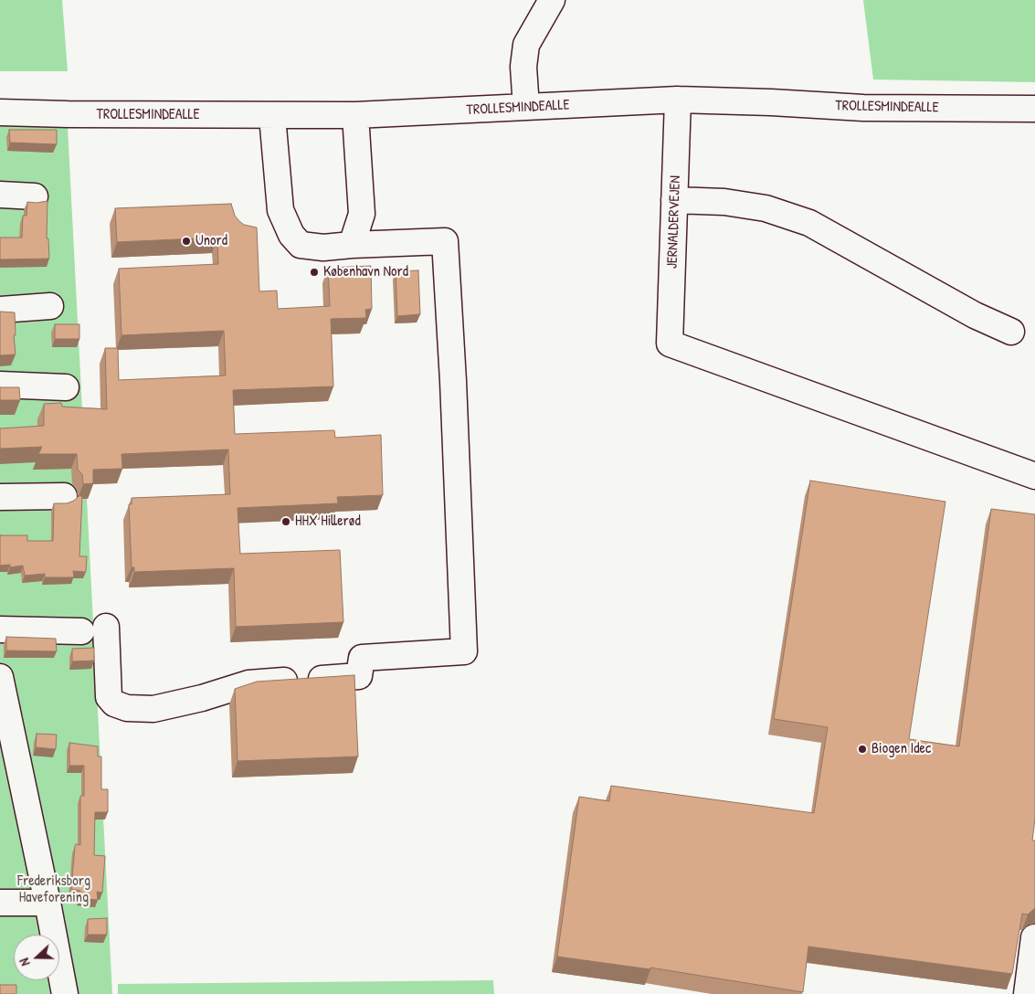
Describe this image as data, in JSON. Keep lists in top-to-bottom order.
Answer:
{
  "streets": {
    "street": ["TROLLESMINDEALLE", "JERNALDERVEJEN"]
  },
  "crossings": [
    ["TROLLESMINDEALLE", "JERNALDERVEJEN"]
  ],
  "parks": ["Frederiksborg Haveforening"],
  "places": [
    "Unord",
    "København Nord",
    "HHX Hillerød",
    "Biogen Idec"
  ],
  "north": "left"
}
